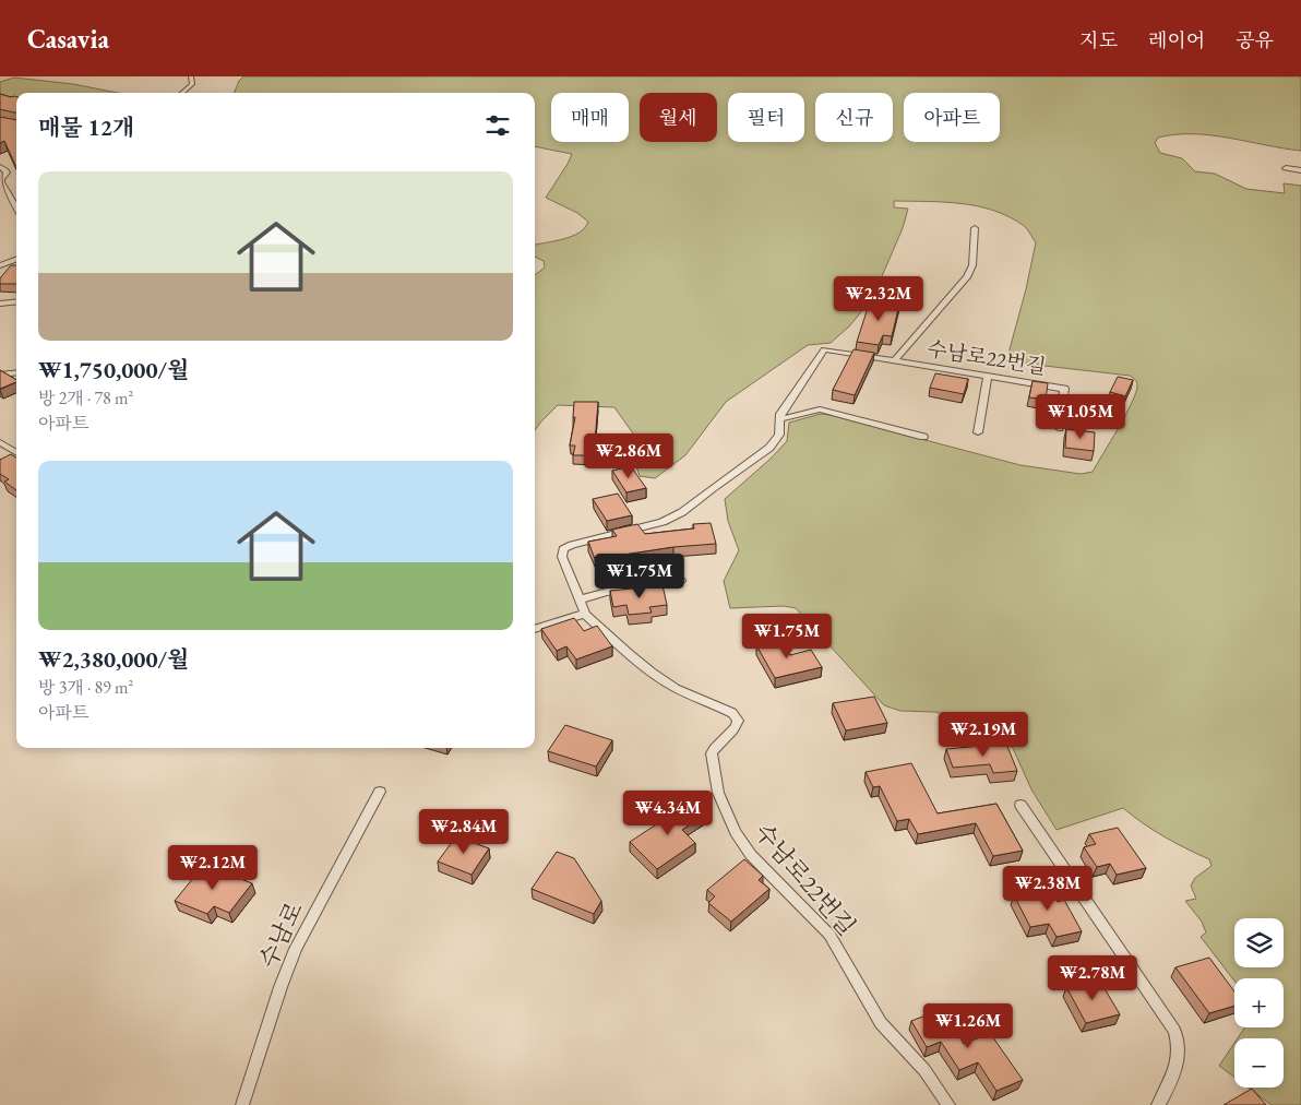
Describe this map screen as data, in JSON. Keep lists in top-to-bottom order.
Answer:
{
  "streets": {
    "lane": ["수남로22번길", "수남로"]
  },
  "page": {
    "header": "Casavia",
    "nav": ["지도", "레이어", "공유"],
    "chip": [
      "매매",
      "월세",
      "필터",
      "신규",
      "아파트"
    ],
    "heading": "매물 12개",
    "list": [
      {
        "name": "₩1,750,000/월",
        "note": "방 2개 · 78 m² · 아파트"
      },
      {
        "name": "₩2,380,000/월",
        "note": "방 3개 · 89 m² · 아파트"
      }
    ],
    "price": [
      "₩2.32M",
      "₩1.05M",
      "₩2.86M",
      "₩1.75M",
      "₩1.75M",
      "₩2.19M",
      "₩4.34M",
      "₩2.84M",
      "₩2.12M",
      "₩2.38M",
      "₩2.78M",
      "₩1.26M"
    ],
    "map_buttons": ["+", "−"]
  }
}
